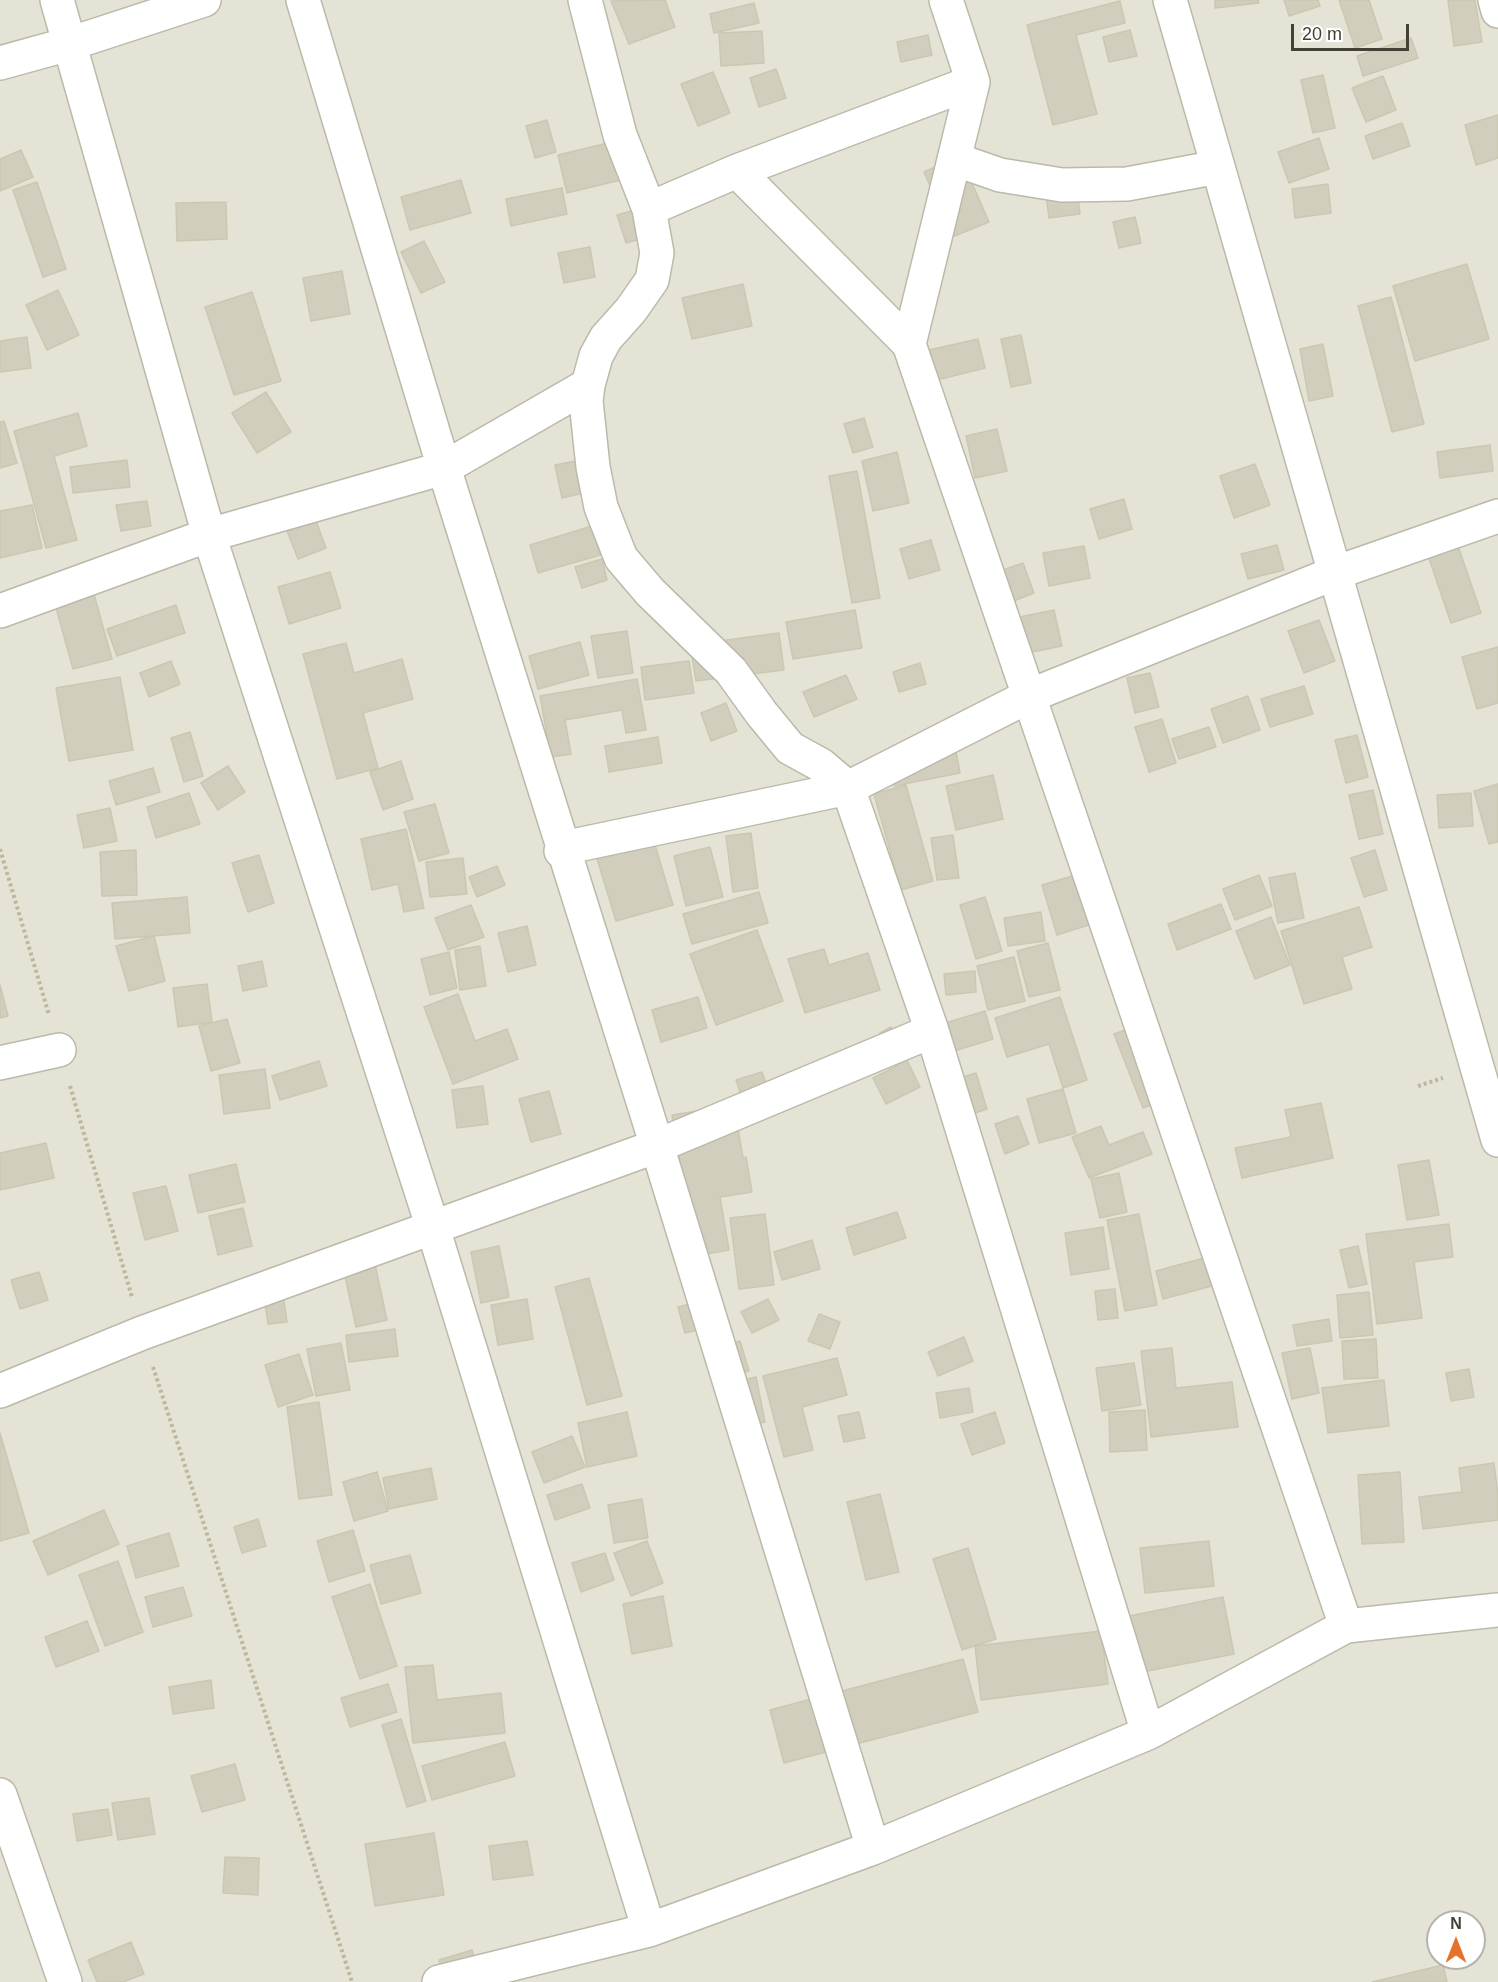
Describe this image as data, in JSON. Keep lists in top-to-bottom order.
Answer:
{
  "scale_bar": "20 m",
  "north": "top"
}
